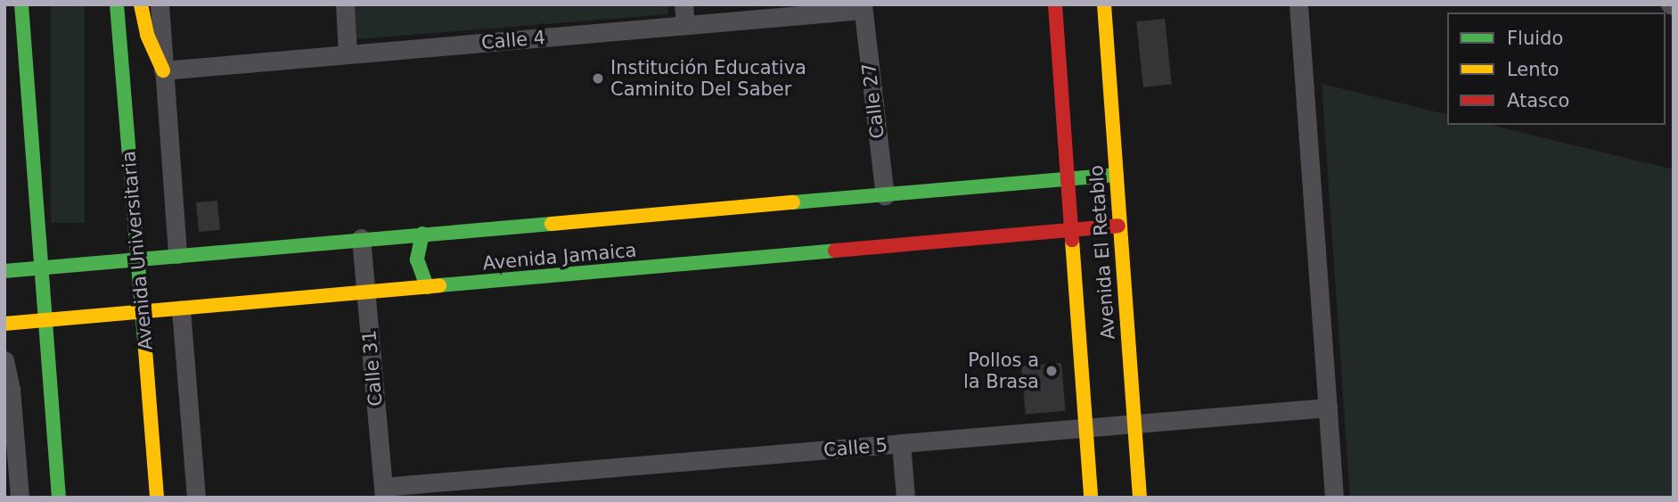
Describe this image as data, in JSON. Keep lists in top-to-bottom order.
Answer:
{
  "streets": {
    "main road": ["Avenida Universitaria", "Avenida El Retablo", "Avenida Jamaica"],
    "street": [
      "Calle 4",
      "Calle 27",
      "Calle 31",
      "Calle 5"
    ]
  },
  "crossings": [
    ["Calle 4", "Calle 27"],
    ["Calle 27", "Avenida Jamaica"],
    ["Avenida Universitaria", "Avenida Jamaica"],
    ["Avenida El Retablo", "Avenida Jamaica"],
    ["Avenida El Retablo", "Calle 5"],
    ["Avenida Jamaica", "Calle 31"],
    ["Calle 31", "Calle 5"]
  ],
  "places": ["Institución Educativa Caminito Del Saber", "Pollos a la Brasa"],
  "legend": ["Fluido", "Lento", "Atasco"]
}
